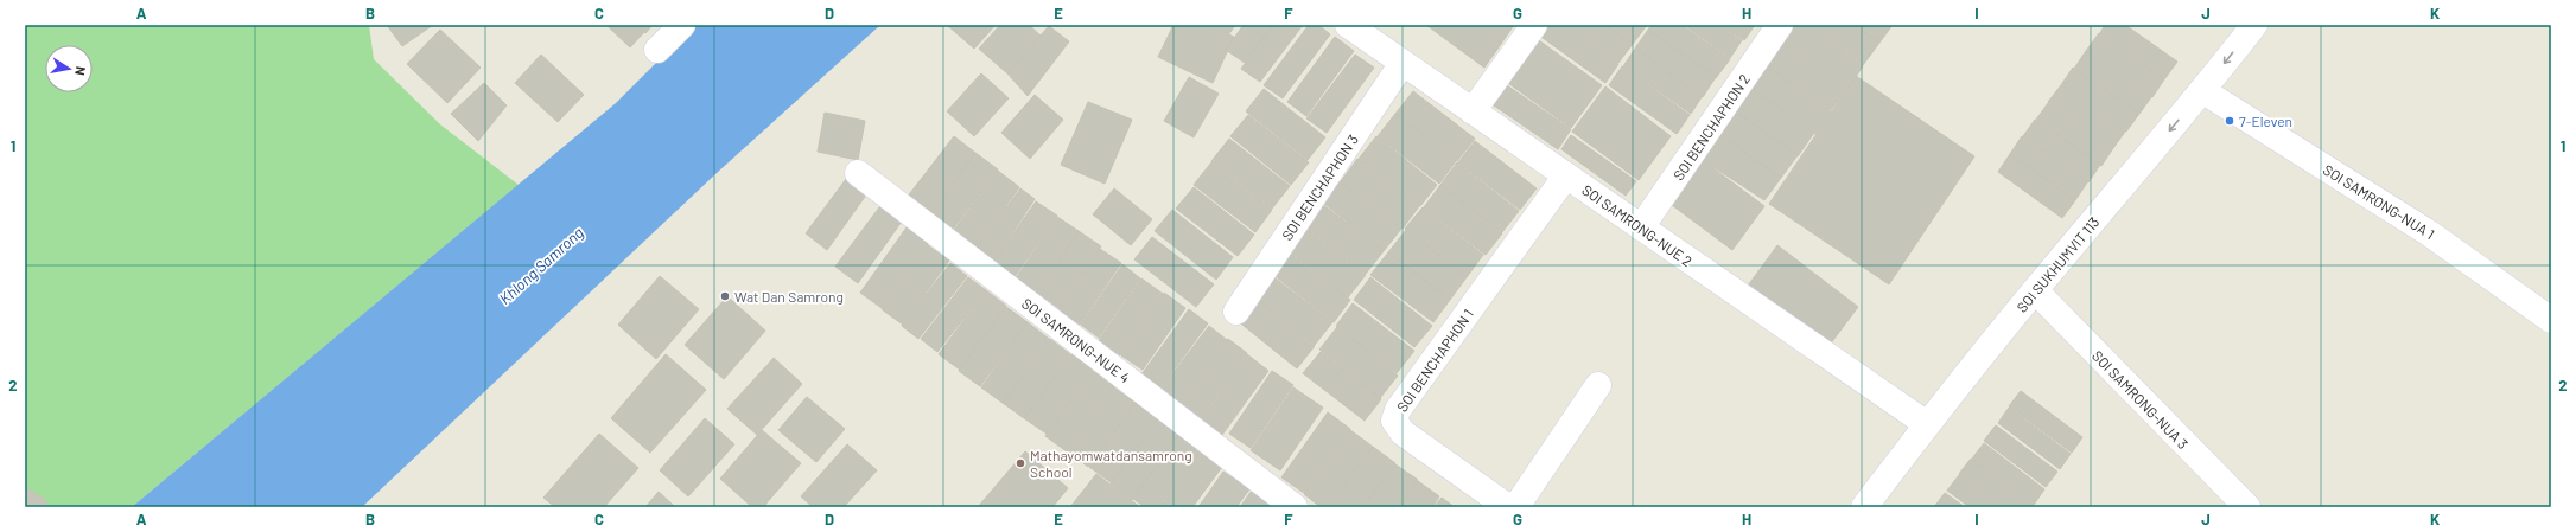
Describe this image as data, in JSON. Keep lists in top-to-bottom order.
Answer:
{
  "streets": {
    "street": [
      "SOI BENCHAPHON 2",
      "SOI BENCHAPHON 3",
      "SOI SAMRONG-NUA 1",
      "SOI SAMRONG-NUE 2",
      "SOI SUKHUMVIT 113",
      "SOI SAMRONG-NUE 4",
      "SOI BENCHAPHON 1",
      "SOI SAMRONG-NUA 3"
    ]
  },
  "crossings": [
    ["SOI BENCHAPHON 2", "SOI SAMRONG-NUE 2"],
    ["SOI BENCHAPHON 3", "SOI SAMRONG-NUE 2"],
    ["SOI SAMRONG-NUA 1", "SOI SUKHUMVIT 113"],
    ["SOI SAMRONG-NUE 2", "SOI SUKHUMVIT 113"],
    ["SOI SAMRONG-NUE 2", "SOI BENCHAPHON 1"],
    ["SOI SUKHUMVIT 113", "SOI SAMRONG-NUA 3"]
  ],
  "one_way": ["SOI SUKHUMVIT 113"],
  "water": ["Khlong Samrong"],
  "places": ["7-Eleven", "Wat Dan Samrong", "Mathayomwatdansamrong School"],
  "north": "right",
  "grid": {
    "columns": [
      "A",
      "B",
      "C",
      "D",
      "E",
      "F",
      "G",
      "H",
      "I",
      "J",
      "K"
    ],
    "rows": ["1", "2"]
  }
}
